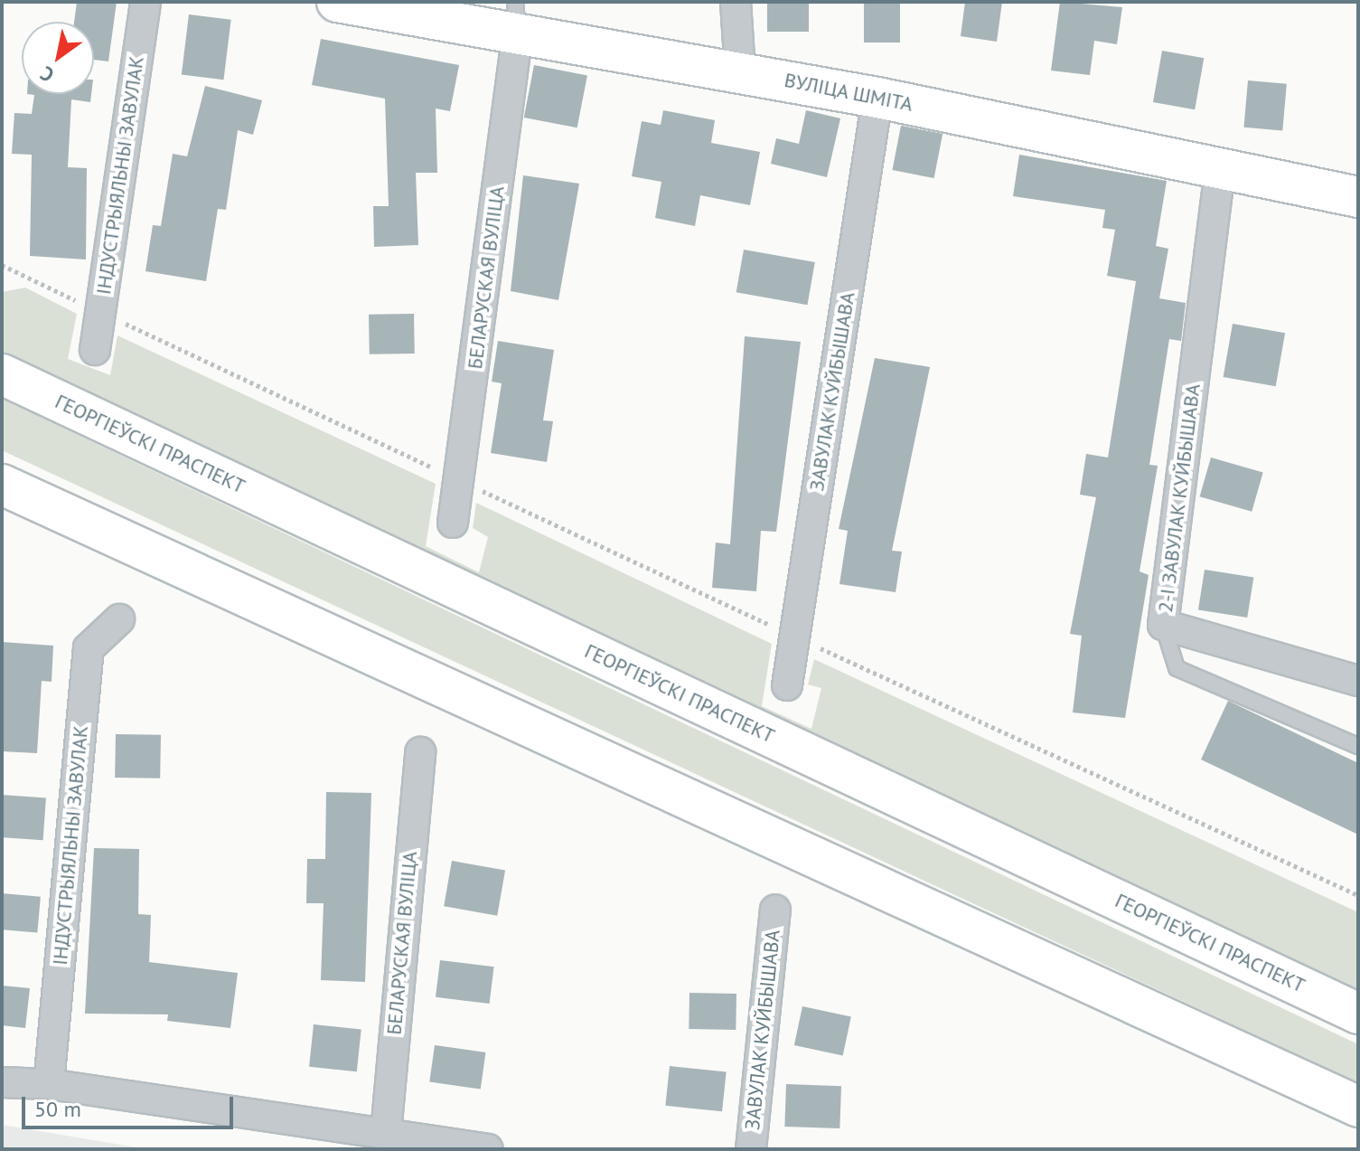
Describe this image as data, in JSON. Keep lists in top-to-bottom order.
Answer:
{
  "streets": {
    "main road": ["ВУЛІЦА ШМІТА", "ГЕОРГІЕЎСКІ ПРАСПЕКТ"],
    "street": [
      "ІНДУСТРЫЯЛЬНЫ ЗАВУЛАК",
      "БЕЛАРУСКАЯ ВУЛІЦА",
      "ЗАВУЛАК КУЙБЫШАВА",
      "2-І ЗАВУЛАК КУЙБЫШАВА"
    ]
  },
  "crossings": [
    ["ВУЛІЦА ШМІТА", "БЕЛАРУСКАЯ ВУЛІЦА"],
    ["ВУЛІЦА ШМІТА", "ЗАВУЛАК КУЙБЫШАВА"],
    ["ВУЛІЦА ШМІТА", "2-І ЗАВУЛАК КУЙБЫШАВА"]
  ],
  "scale_bar": "50 m",
  "north": "bottom left"
}
